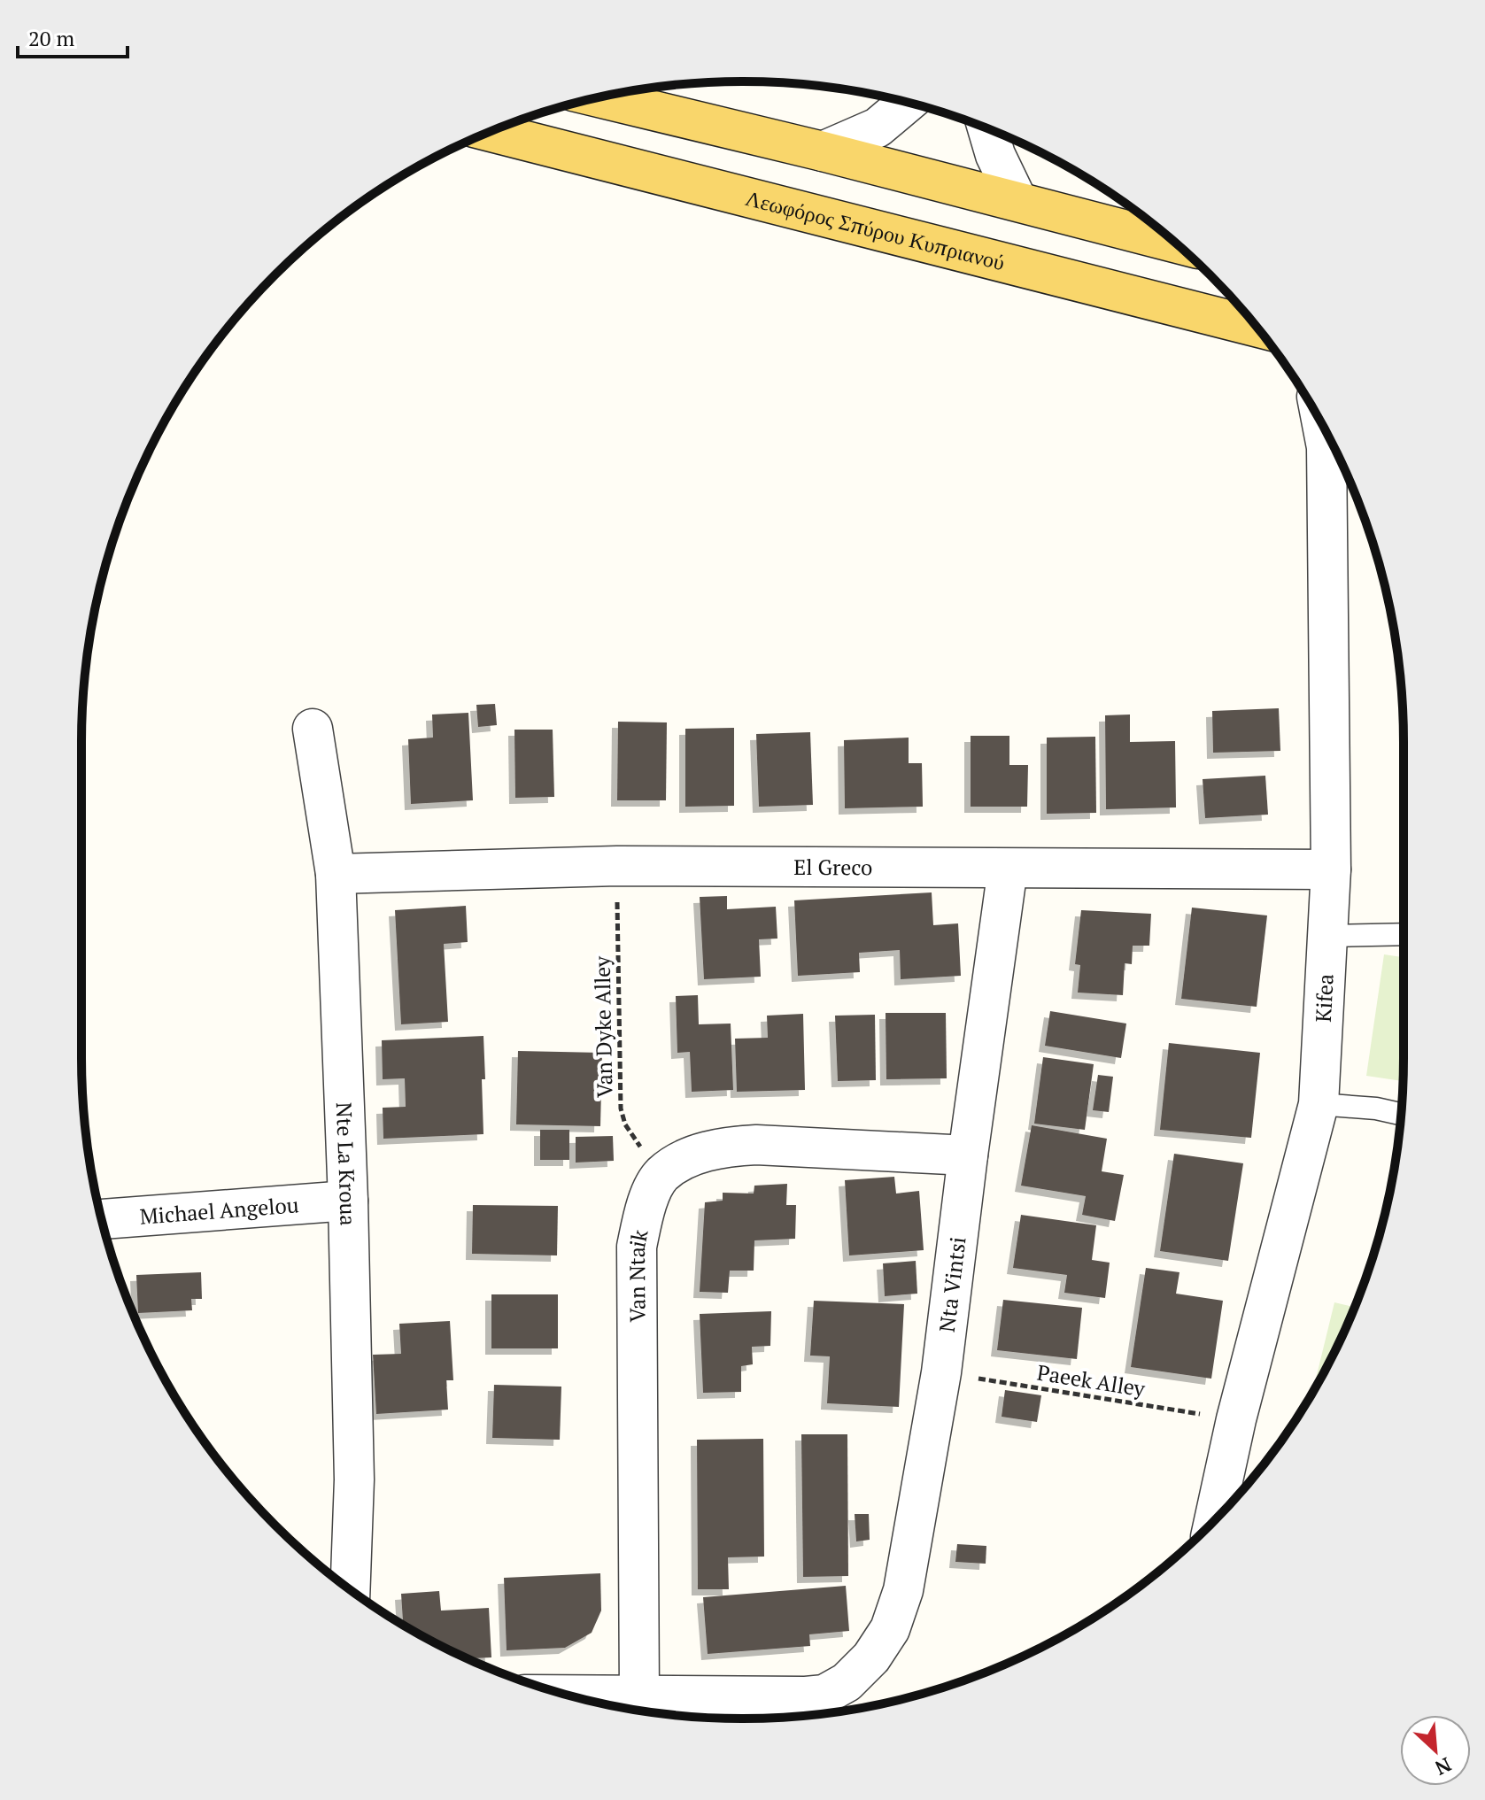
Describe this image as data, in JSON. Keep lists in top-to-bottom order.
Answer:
{
  "streets": {
    "main road": ["Λεωφόρος Σπύρου Κυπριανού"],
    "street": [
      "El Greco",
      "Kifea",
      "Nte La Kroua",
      "Michael Angelou",
      "Van Ntaik",
      "Nta Vintsi"
    ],
    "path": ["Van Dyke Alley", "Paeek Alley"]
  },
  "crossings": [
    ["El Greco", "Kifea"],
    ["El Greco", "Van Dyke Alley"],
    ["El Greco", "Nte La Kroua"],
    ["El Greco", "Nta Vintsi"],
    ["Kifea", "Paeek Alley"],
    ["Van Dyke Alley", "Van Ntaik"],
    ["Nte La Kroua", "Michael Angelou"],
    ["Van Ntaik", "Nta Vintsi"],
    ["Nta Vintsi", "Paeek Alley"]
  ],
  "scale_bar": "20 m",
  "north": "bottom right"
}
